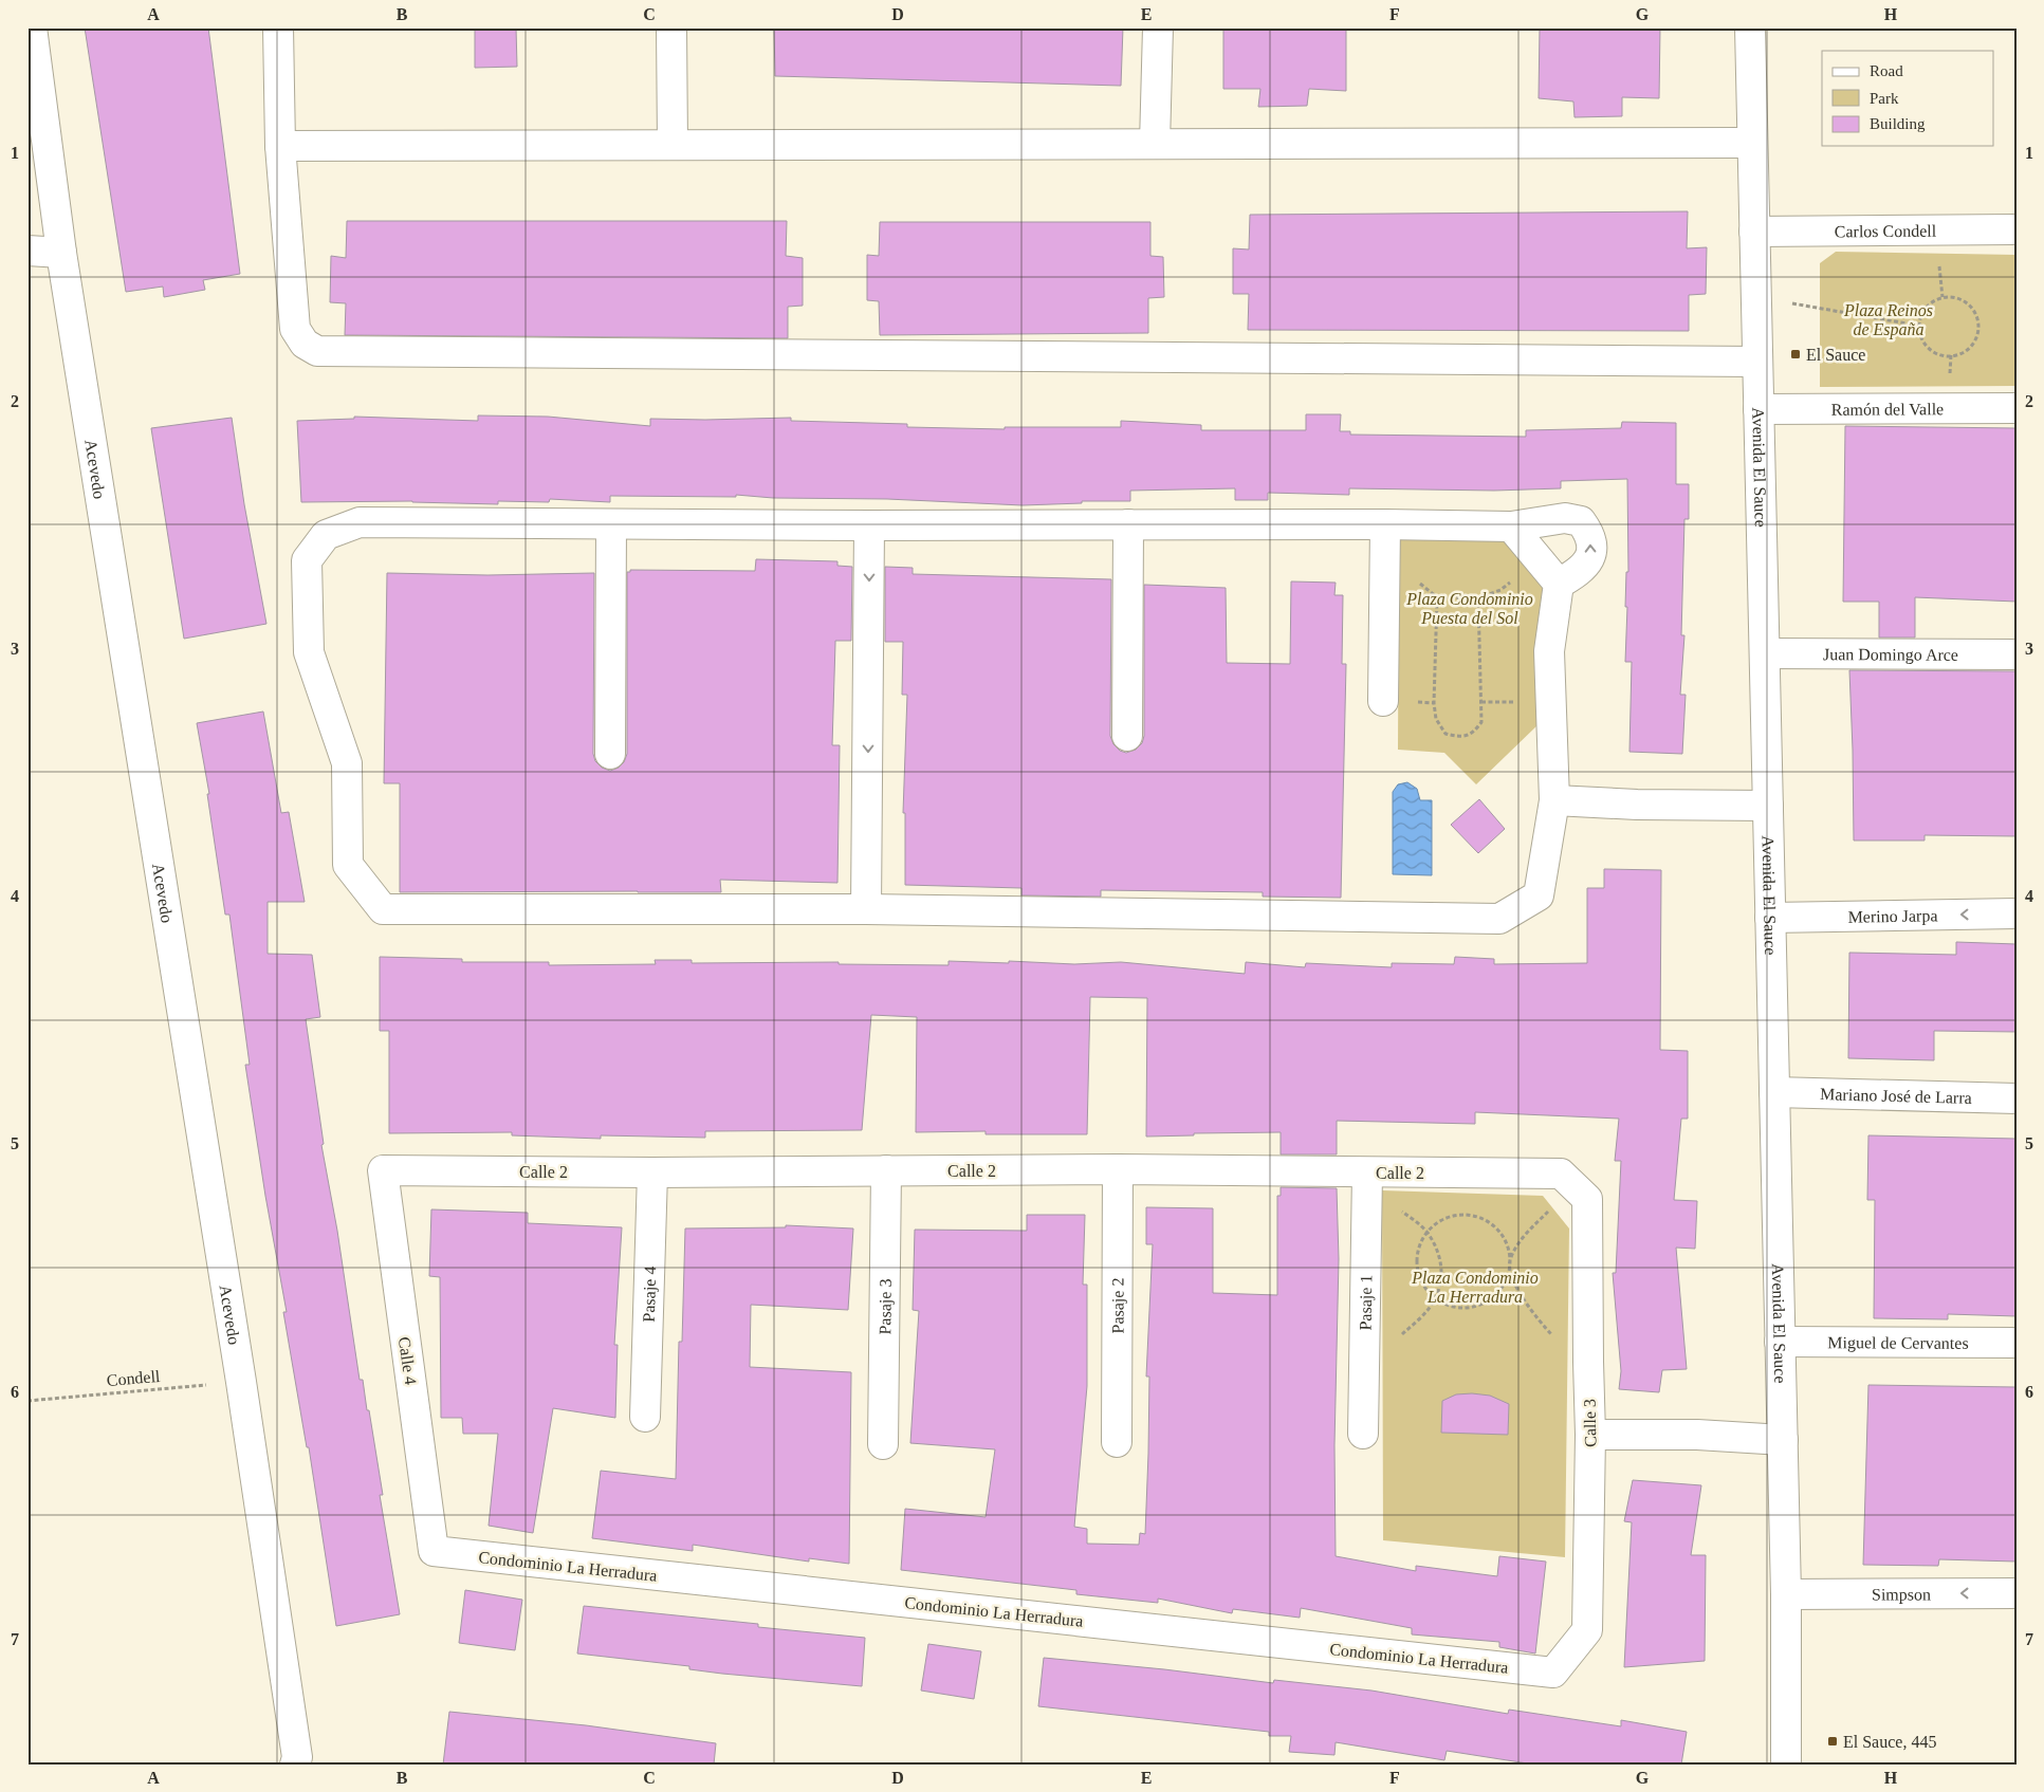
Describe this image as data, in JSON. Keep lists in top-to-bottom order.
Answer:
{
  "streets": {
    "street": [
      "Carlos Condell",
      "Ramón del Valle",
      "Avenida El Sauce",
      "Acevedo",
      "Juan Domingo Arce",
      "Merino Jarpa",
      "Mariano José de Larra",
      "Calle 2",
      "Pasaje 4",
      "Pasaje 1",
      "Pasaje 2",
      "Pasaje 3",
      "Miguel de Cervantes",
      "Calle 4",
      "Calle 3",
      "Condominio La Herradura",
      "Simpson"
    ],
    "path": ["Condell"]
  },
  "crossings": [
    ["Carlos Condell", "Avenida El Sauce"],
    ["Ramón del Valle", "Avenida El Sauce"],
    ["Avenida El Sauce", "Juan Domingo Arce"],
    ["Avenida El Sauce", "Merino Jarpa"],
    ["Avenida El Sauce", "Mariano José de Larra"],
    ["Avenida El Sauce", "Miguel de Cervantes"],
    ["Avenida El Sauce", "Simpson"],
    ["Acevedo", "Condell"],
    ["Calle 2", "Pasaje 4"],
    ["Calle 2", "Pasaje 1"],
    ["Calle 2", "Pasaje 2"],
    ["Calle 2", "Pasaje 3"],
    ["Calle 2", "Calle 4"],
    ["Calle 2", "Calle 3"],
    ["Calle 4", "Condominio La Herradura"],
    ["Calle 3", "Condominio La Herradura"]
  ],
  "one_way": ["Merino Jarpa", "Simpson"],
  "parks": ["Plaza Reinos de España", "Plaza Condominio Puesta del Sol", "Plaza Condominio La Herradura"],
  "places": {
    "transit": ["El Sauce", "El Sauce, 445"]
  },
  "legend": ["Road", "Park", "Building"],
  "grid": {
    "columns": [
      "A",
      "B",
      "C",
      "D",
      "E",
      "F",
      "G",
      "H"
    ],
    "rows": [
      "1",
      "2",
      "3",
      "4",
      "5",
      "6",
      "7"
    ]
  }
}
